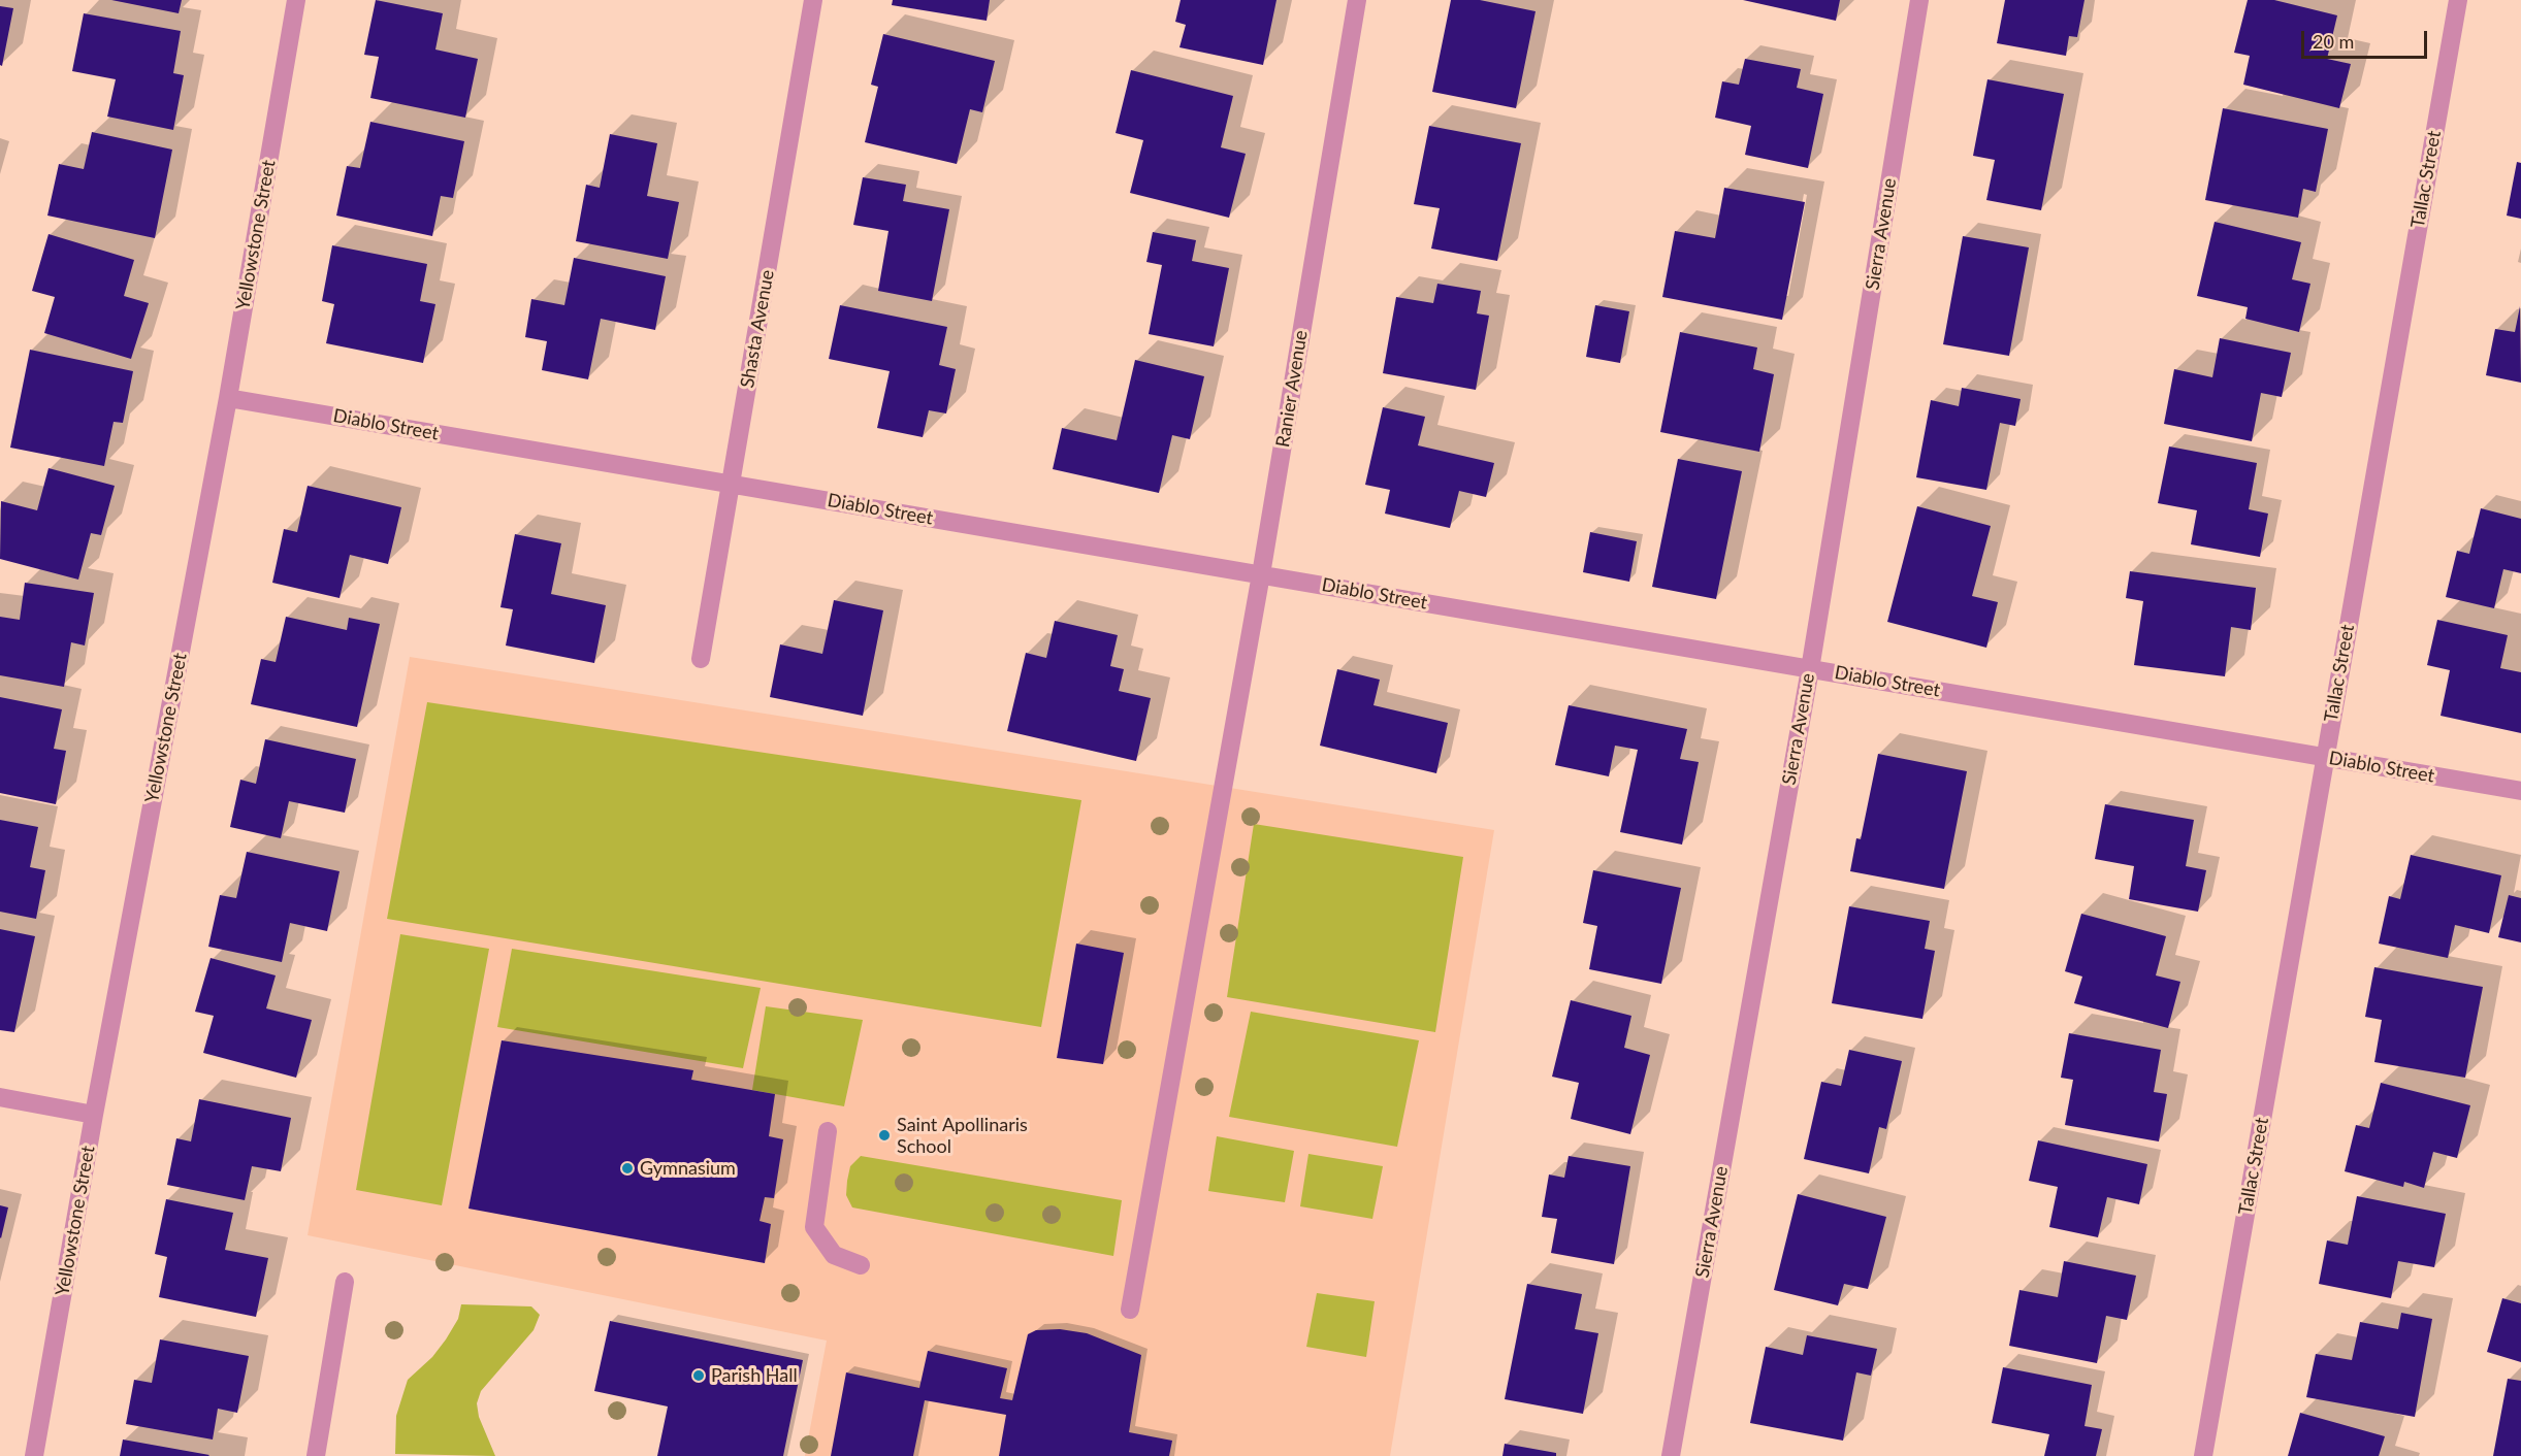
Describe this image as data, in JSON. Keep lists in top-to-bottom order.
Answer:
{
  "streets": {
    "street": [
      "Tallac Street",
      "Sierra Avenue",
      "Yellowstone Street",
      "Shasta Avenue",
      "Ranier Avenue",
      "Diablo Street"
    ]
  },
  "crossings": [
    ["Tallac Street", "Diablo Street"],
    ["Sierra Avenue", "Diablo Street"],
    ["Yellowstone Street", "Diablo Street"],
    ["Shasta Avenue", "Diablo Street"],
    ["Ranier Avenue", "Diablo Street"]
  ],
  "places": ["Saint Apollinaris School", "Gymnasium", "Parish Hall"],
  "scale_bar": "20 m"
}
